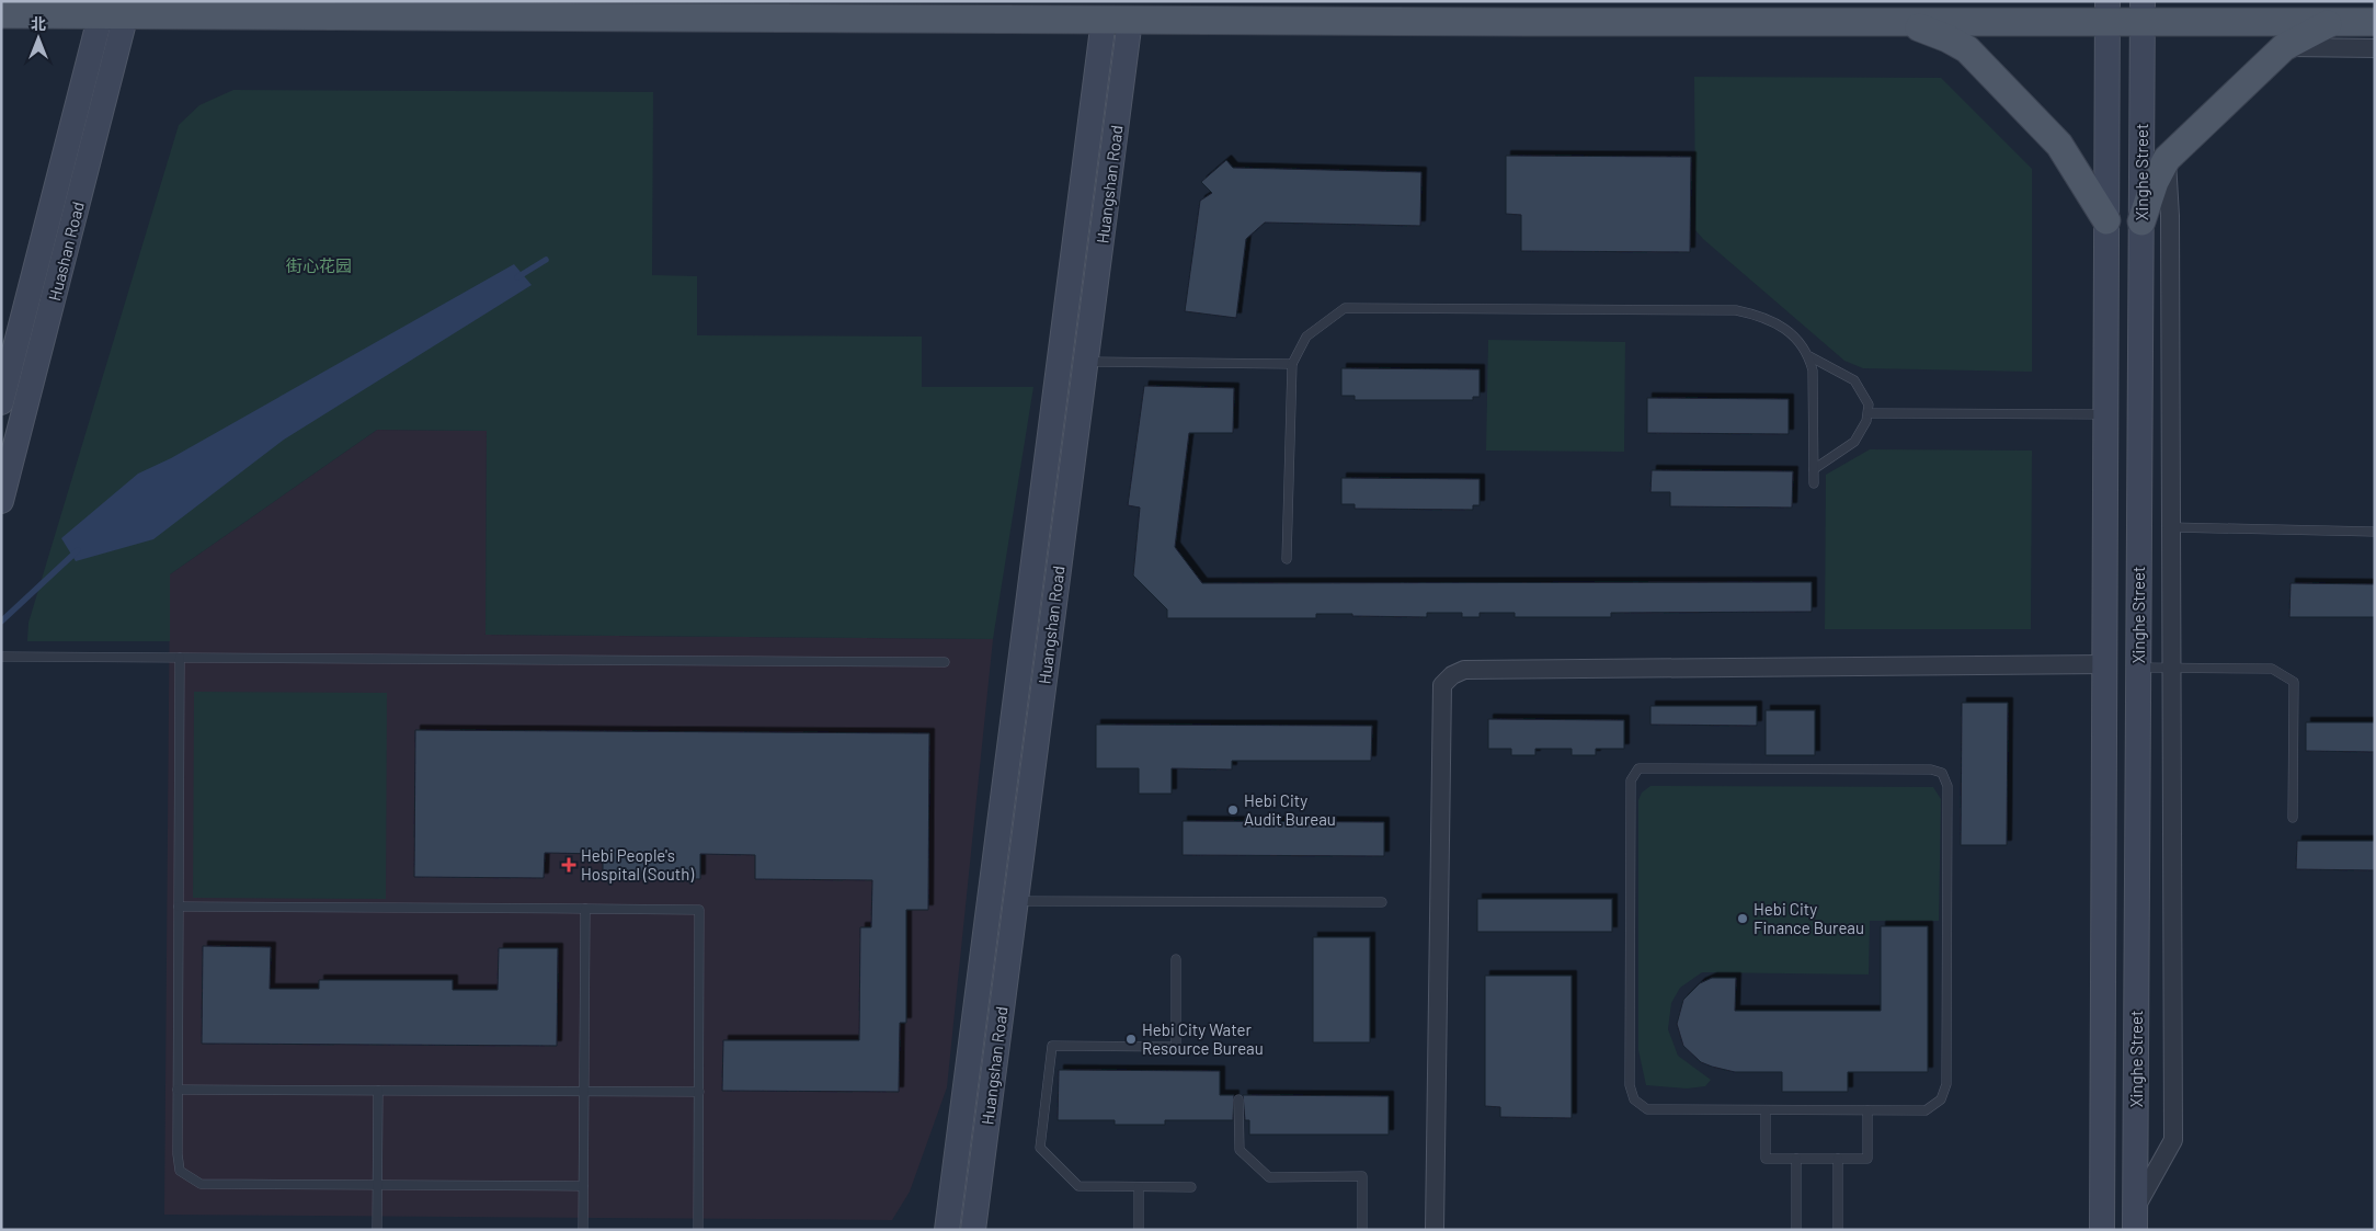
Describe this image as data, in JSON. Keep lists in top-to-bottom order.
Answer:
{
  "streets": {
    "street": ["Xinghe Street", "Huangshan Road", "Huashan Road"]
  },
  "parks": ["街心花园"],
  "places": {
    "other": ["Hebi City Audit Bureau", "Hebi City Finance Bureau", "Hebi City Water Resource Bureau"],
    "health": ["Hebi People's Hospital (South)"]
  },
  "north": "top"
}
